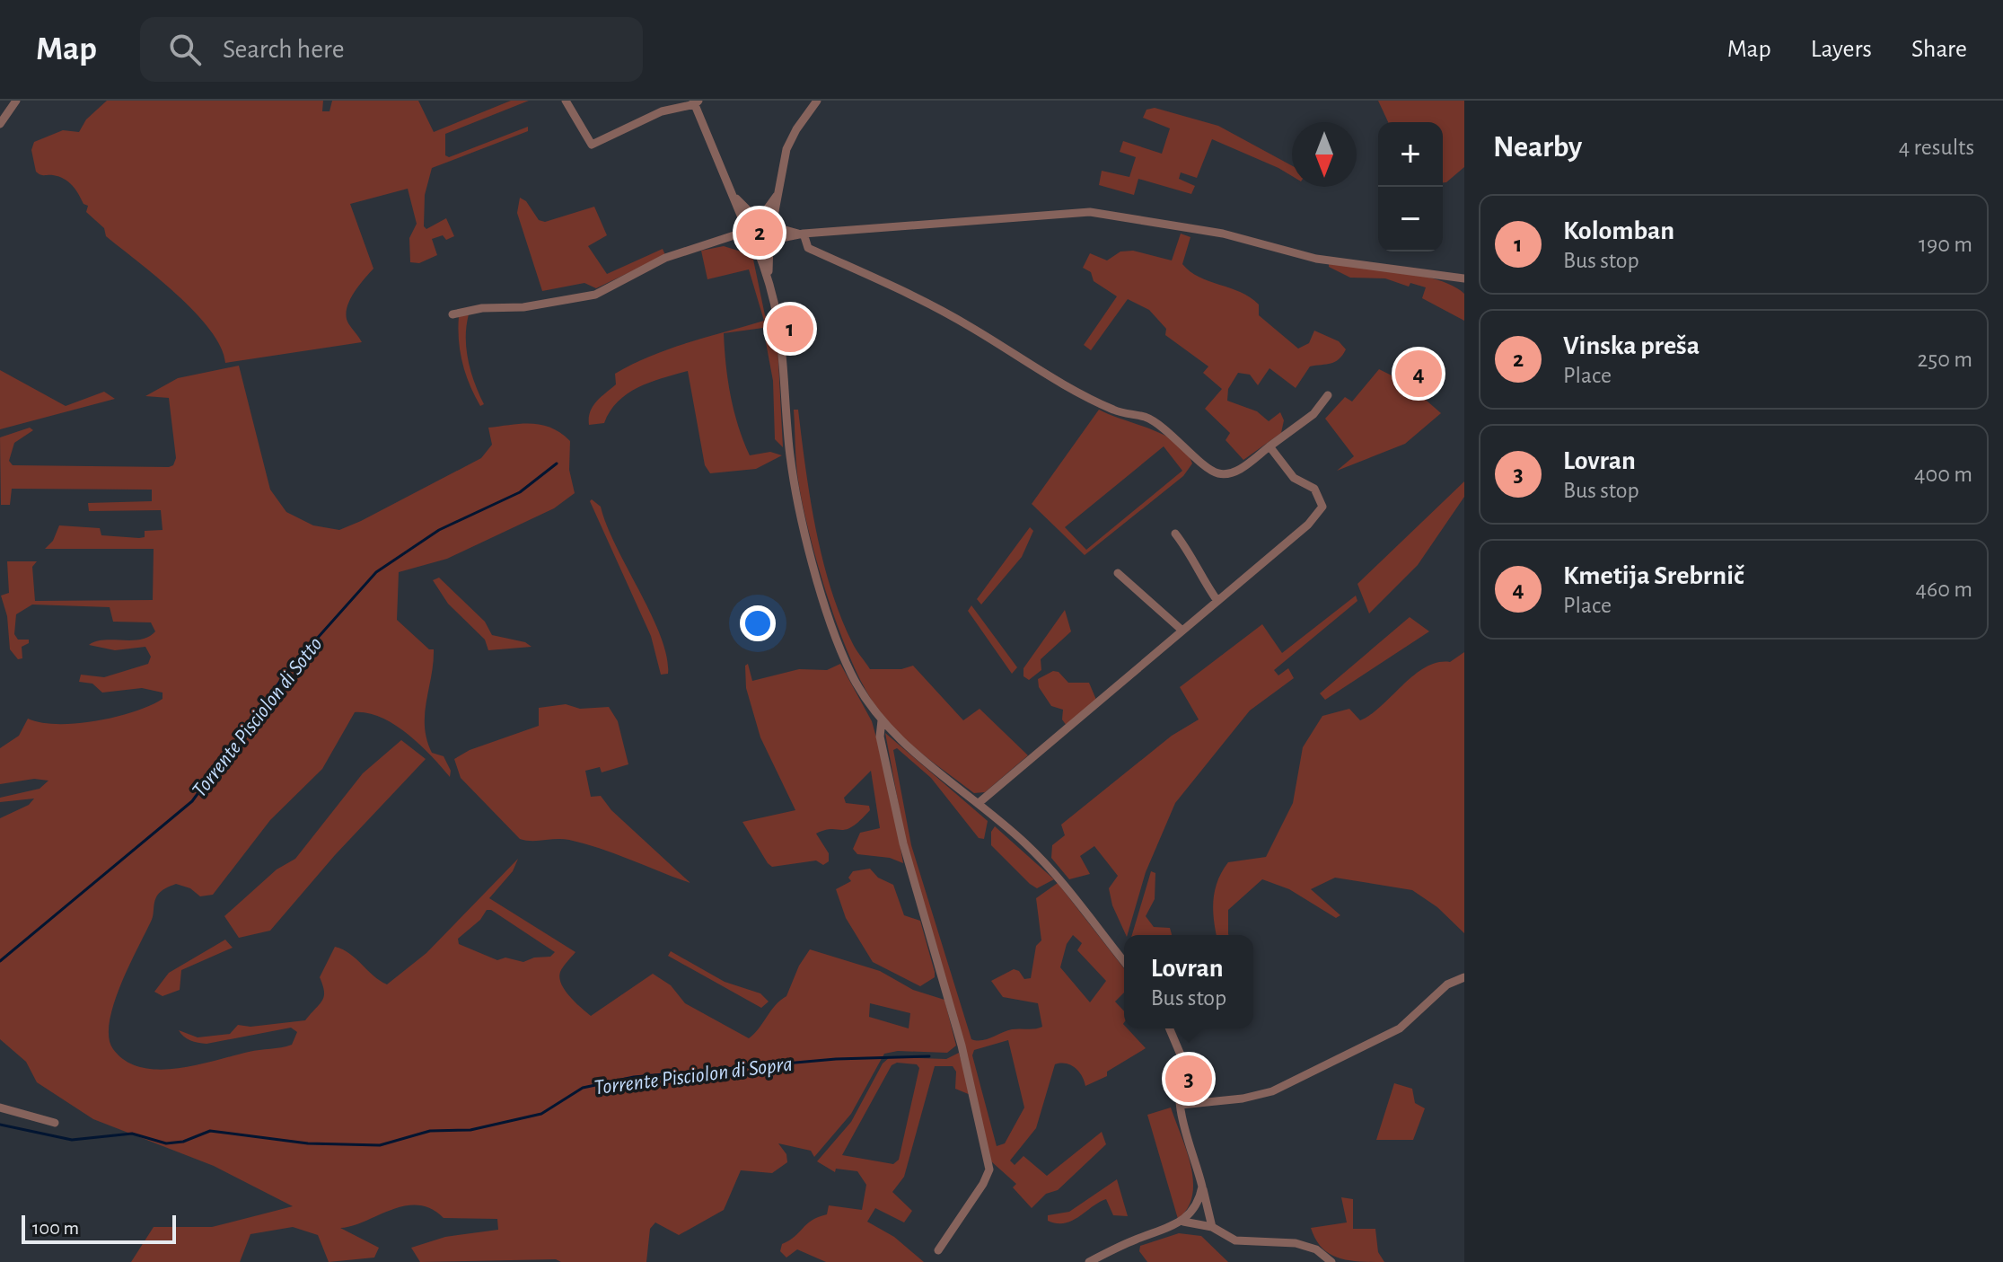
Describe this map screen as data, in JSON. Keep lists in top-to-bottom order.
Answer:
{
  "water": ["Torrente Pisciolon di Sotto", "Torrente Pisciolon di Sopra"],
  "scale_bar": "100 m",
  "north": "bottom",
  "page": {
    "header": "Map",
    "search": "Search here",
    "nav": ["Map", "Layers", "Share"],
    "heading": ["Nearby", "4 results"],
    "map_buttons": ["+", "−"],
    "list": [
      {
        "mark": "1",
        "name": "Kolomban",
        "note": "Bus stop",
        "value": "190 m"
      },
      {
        "mark": "2",
        "name": "Vinska preša",
        "note": "Place",
        "value": "250 m"
      },
      {
        "mark": "3",
        "name": "Lovran",
        "note": "Bus stop",
        "value": "400 m"
      },
      {
        "mark": "4",
        "name": "Kmetija Srebrnič",
        "note": "Place",
        "value": "460 m"
      }
    ],
    "pins": [
      "2",
      "1",
      "4",
      "3"
    ],
    "popup": ["Lovran", "Bus stop"],
    "scale": "100 m"
  }
}
